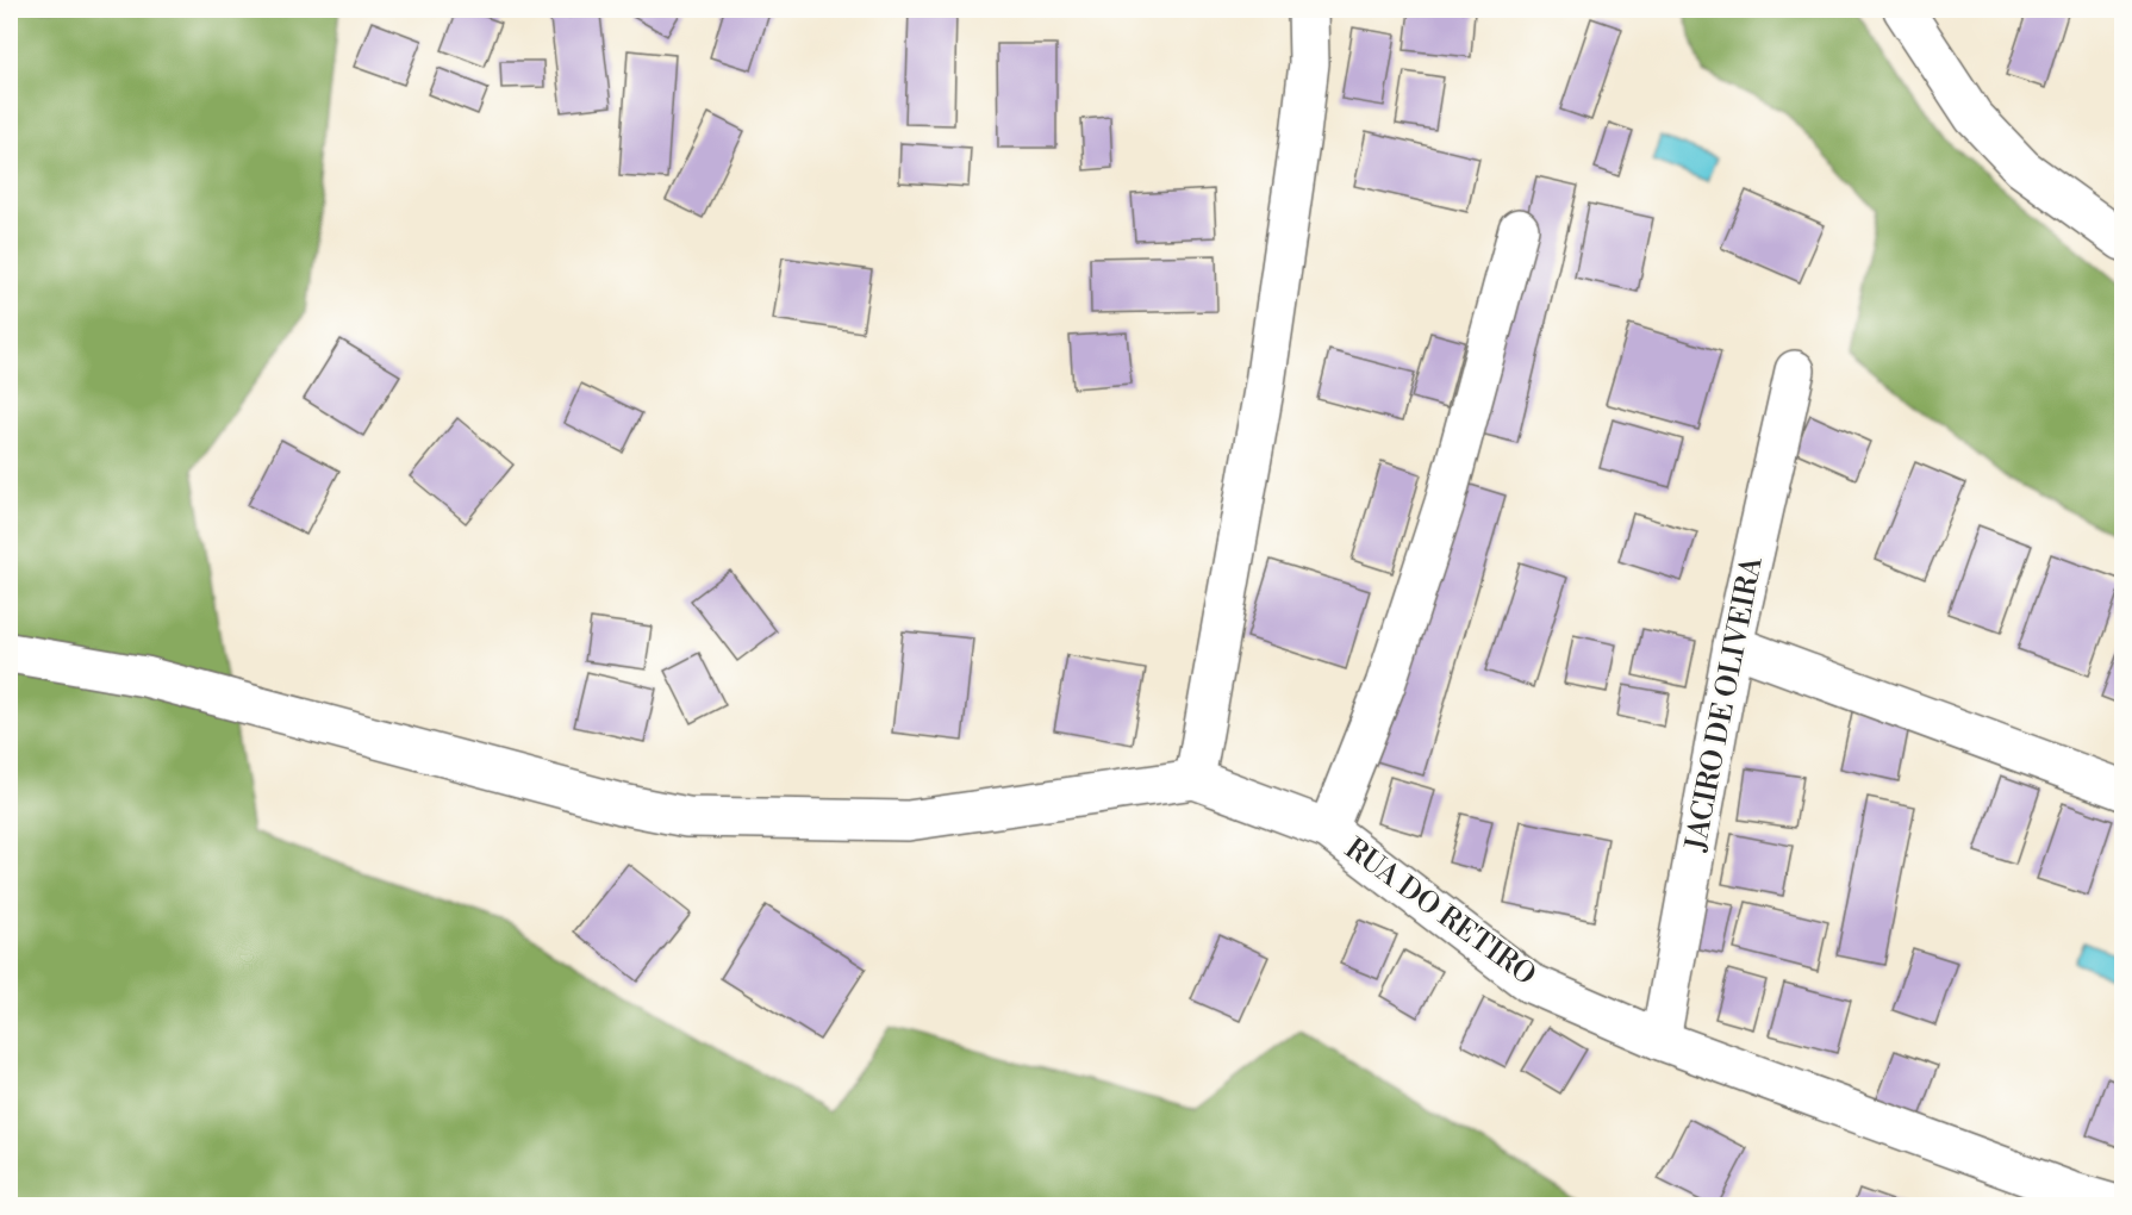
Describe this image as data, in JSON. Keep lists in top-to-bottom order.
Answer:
{
  "streets": {
    "street": ["JACIRO DE OLIVEIRA", "RUA DO RETIRO"]
  },
  "crossings": [
    ["JACIRO DE OLIVEIRA", "RUA DO RETIRO"]
  ]
}
